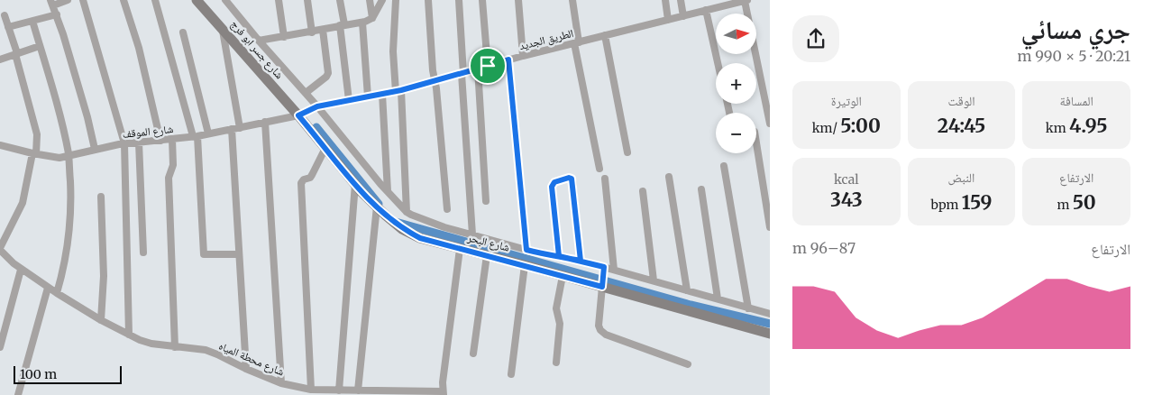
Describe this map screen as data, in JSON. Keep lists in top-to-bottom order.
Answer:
{
  "streets": {
    "street": [
      "الطريق الجديد",
      "شارع جسر ابو فرج",
      "شارع الموقف",
      "شارع البحر",
      "شارع محطة المياه"
    ]
  },
  "crossings": [
    ["الطريق الجديد", "شارع جسر ابو فرج"],
    ["الطريق الجديد", "شارع الموقف"],
    ["الطريق الجديد", "شارع البحر"],
    ["شارع جسر ابو فرج", "شارع الموقف"],
    ["شارع جسر ابو فرج", "شارع البحر"],
    ["شارع الموقف", "شارع البحر"]
  ],
  "scale_bar": "100 m",
  "north": "right",
  "page": {
    "heading": ["جري مسائي", "20:21 · 5 × 990 m"],
    "map_buttons": ["+", "−"],
    "stats": [
      ["المسافة", "4.95 km"],
      ["الوقت", "24:45"],
      ["الوتيرة", "5:00 /km"],
      ["الارتفاع", "50 m"],
      ["النبض", "159 bpm"],
      ["kcal", "343"]
    ],
    "chart": ["الارتفاع", "87–96 m"],
    "scale": "100 m"
  }
}
